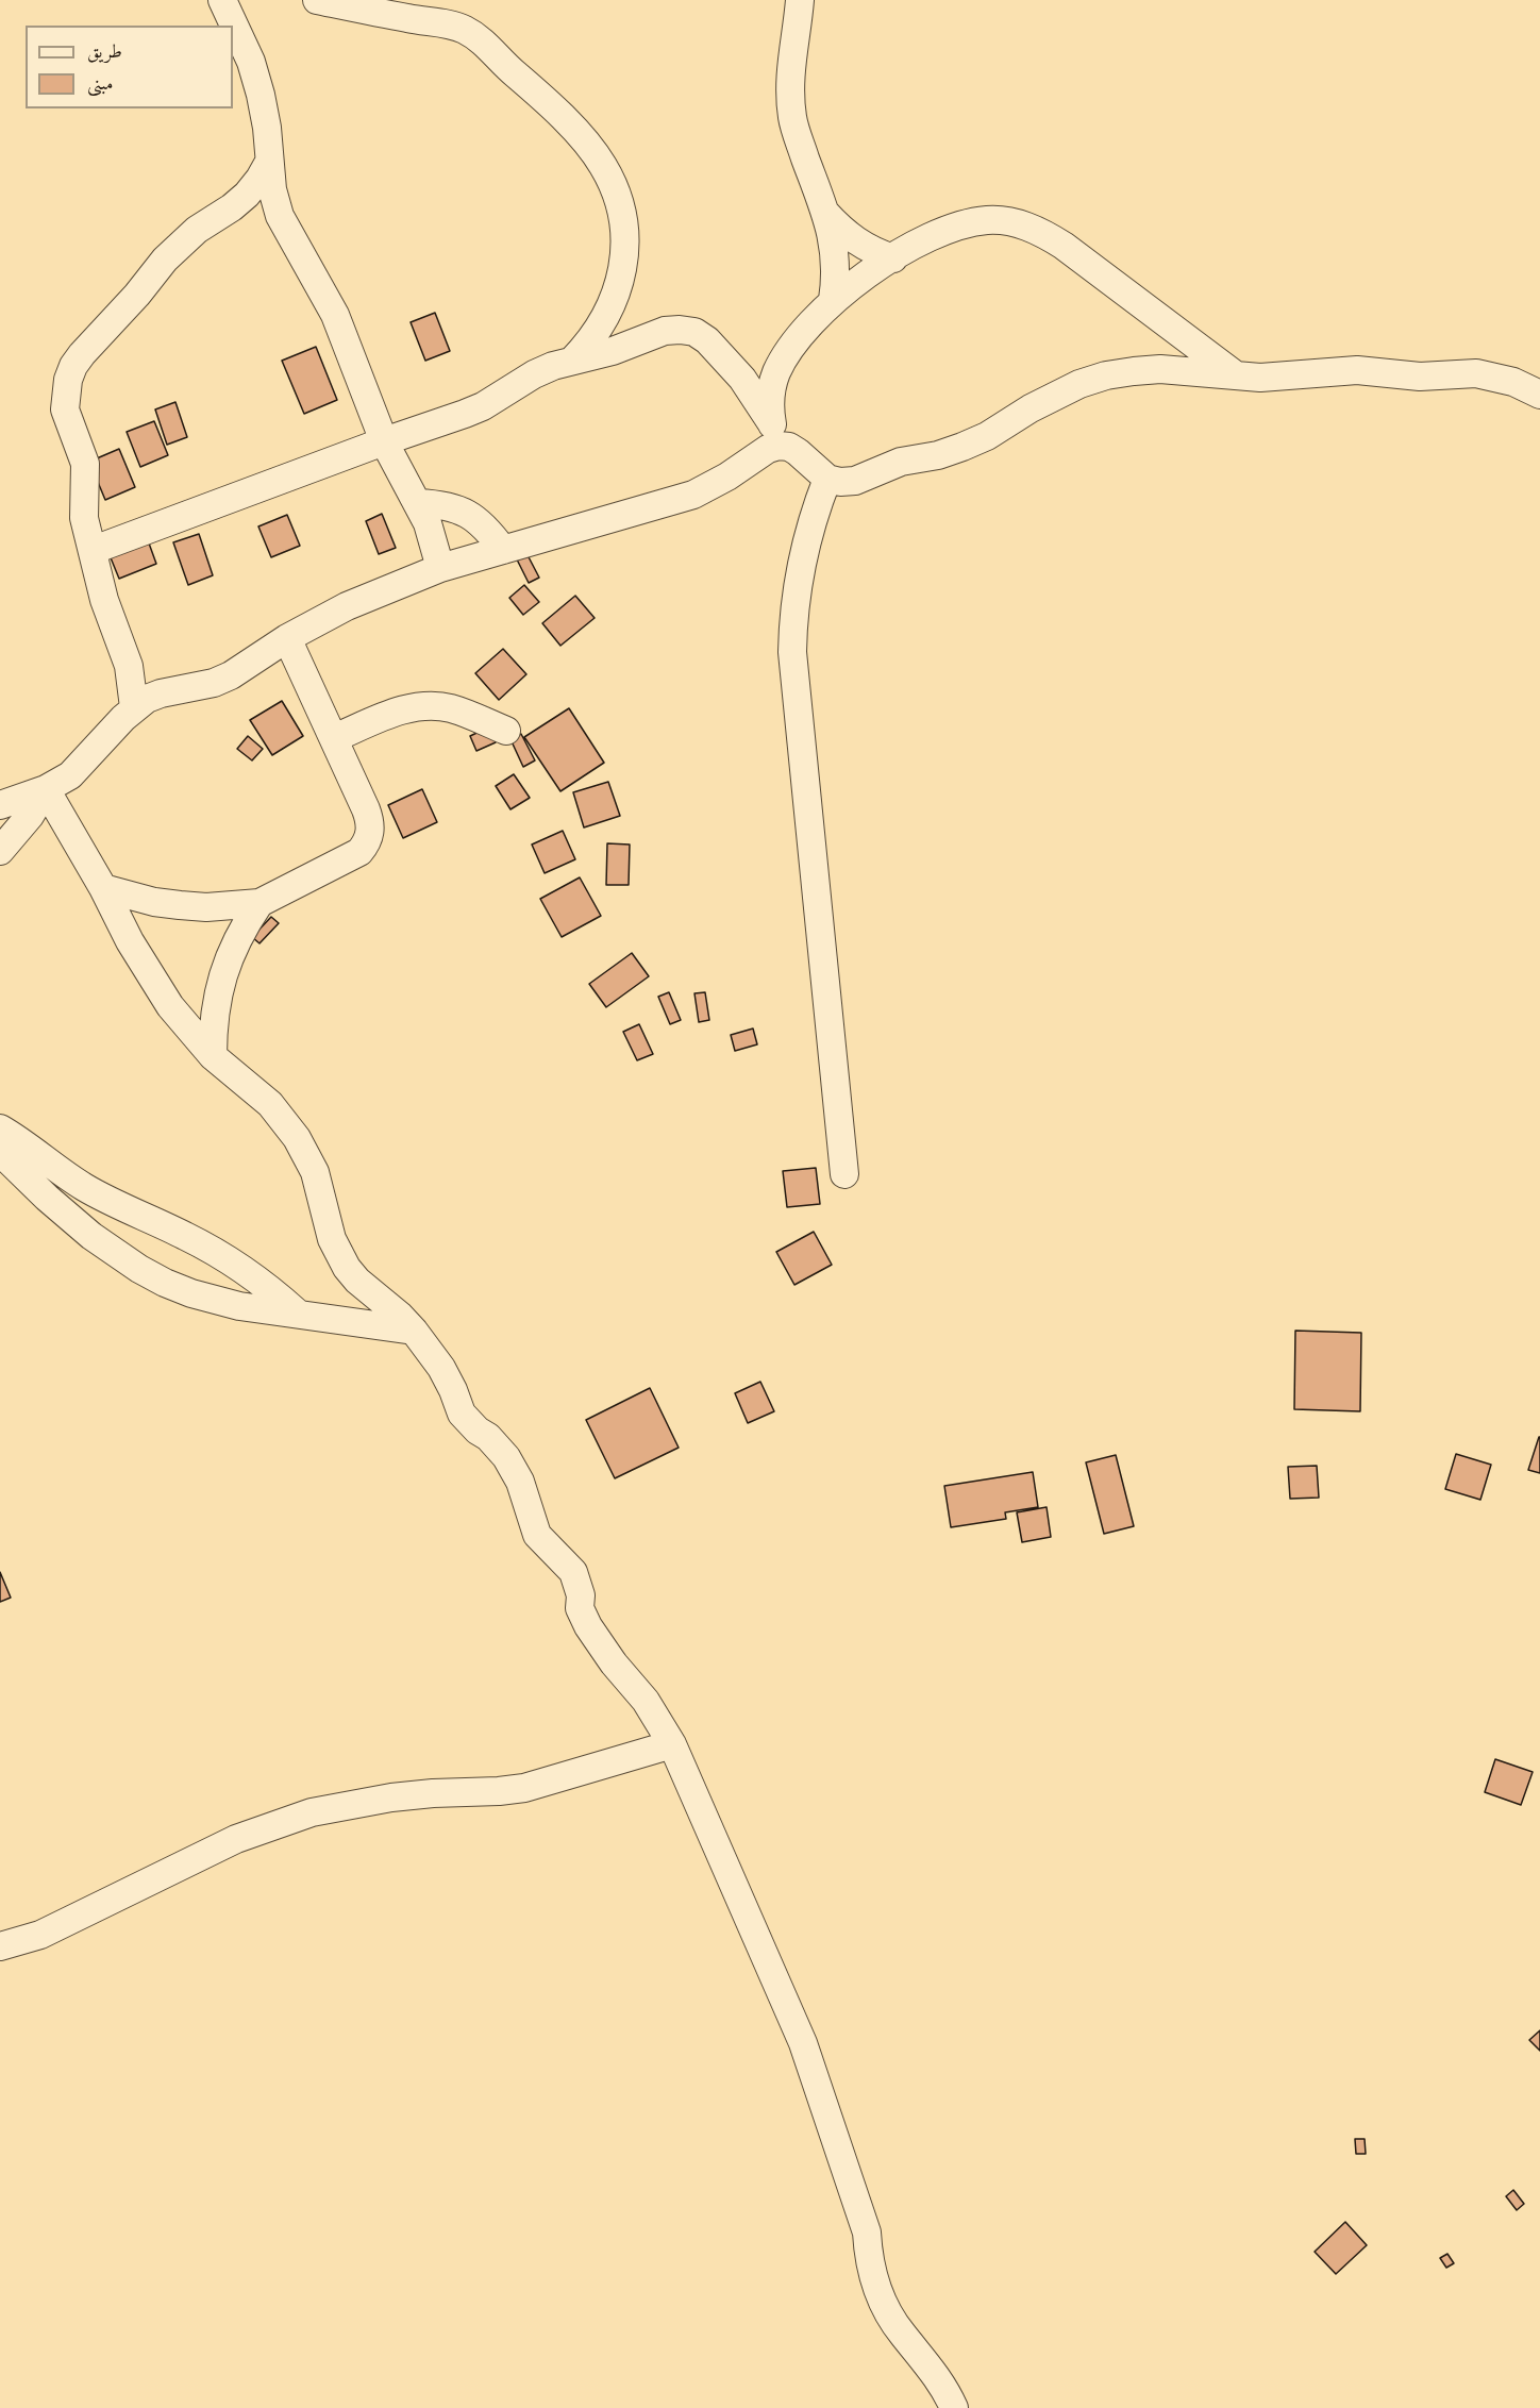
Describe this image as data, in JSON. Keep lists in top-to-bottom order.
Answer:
{
  "legend": ["طريق", "مبنى"]
}
